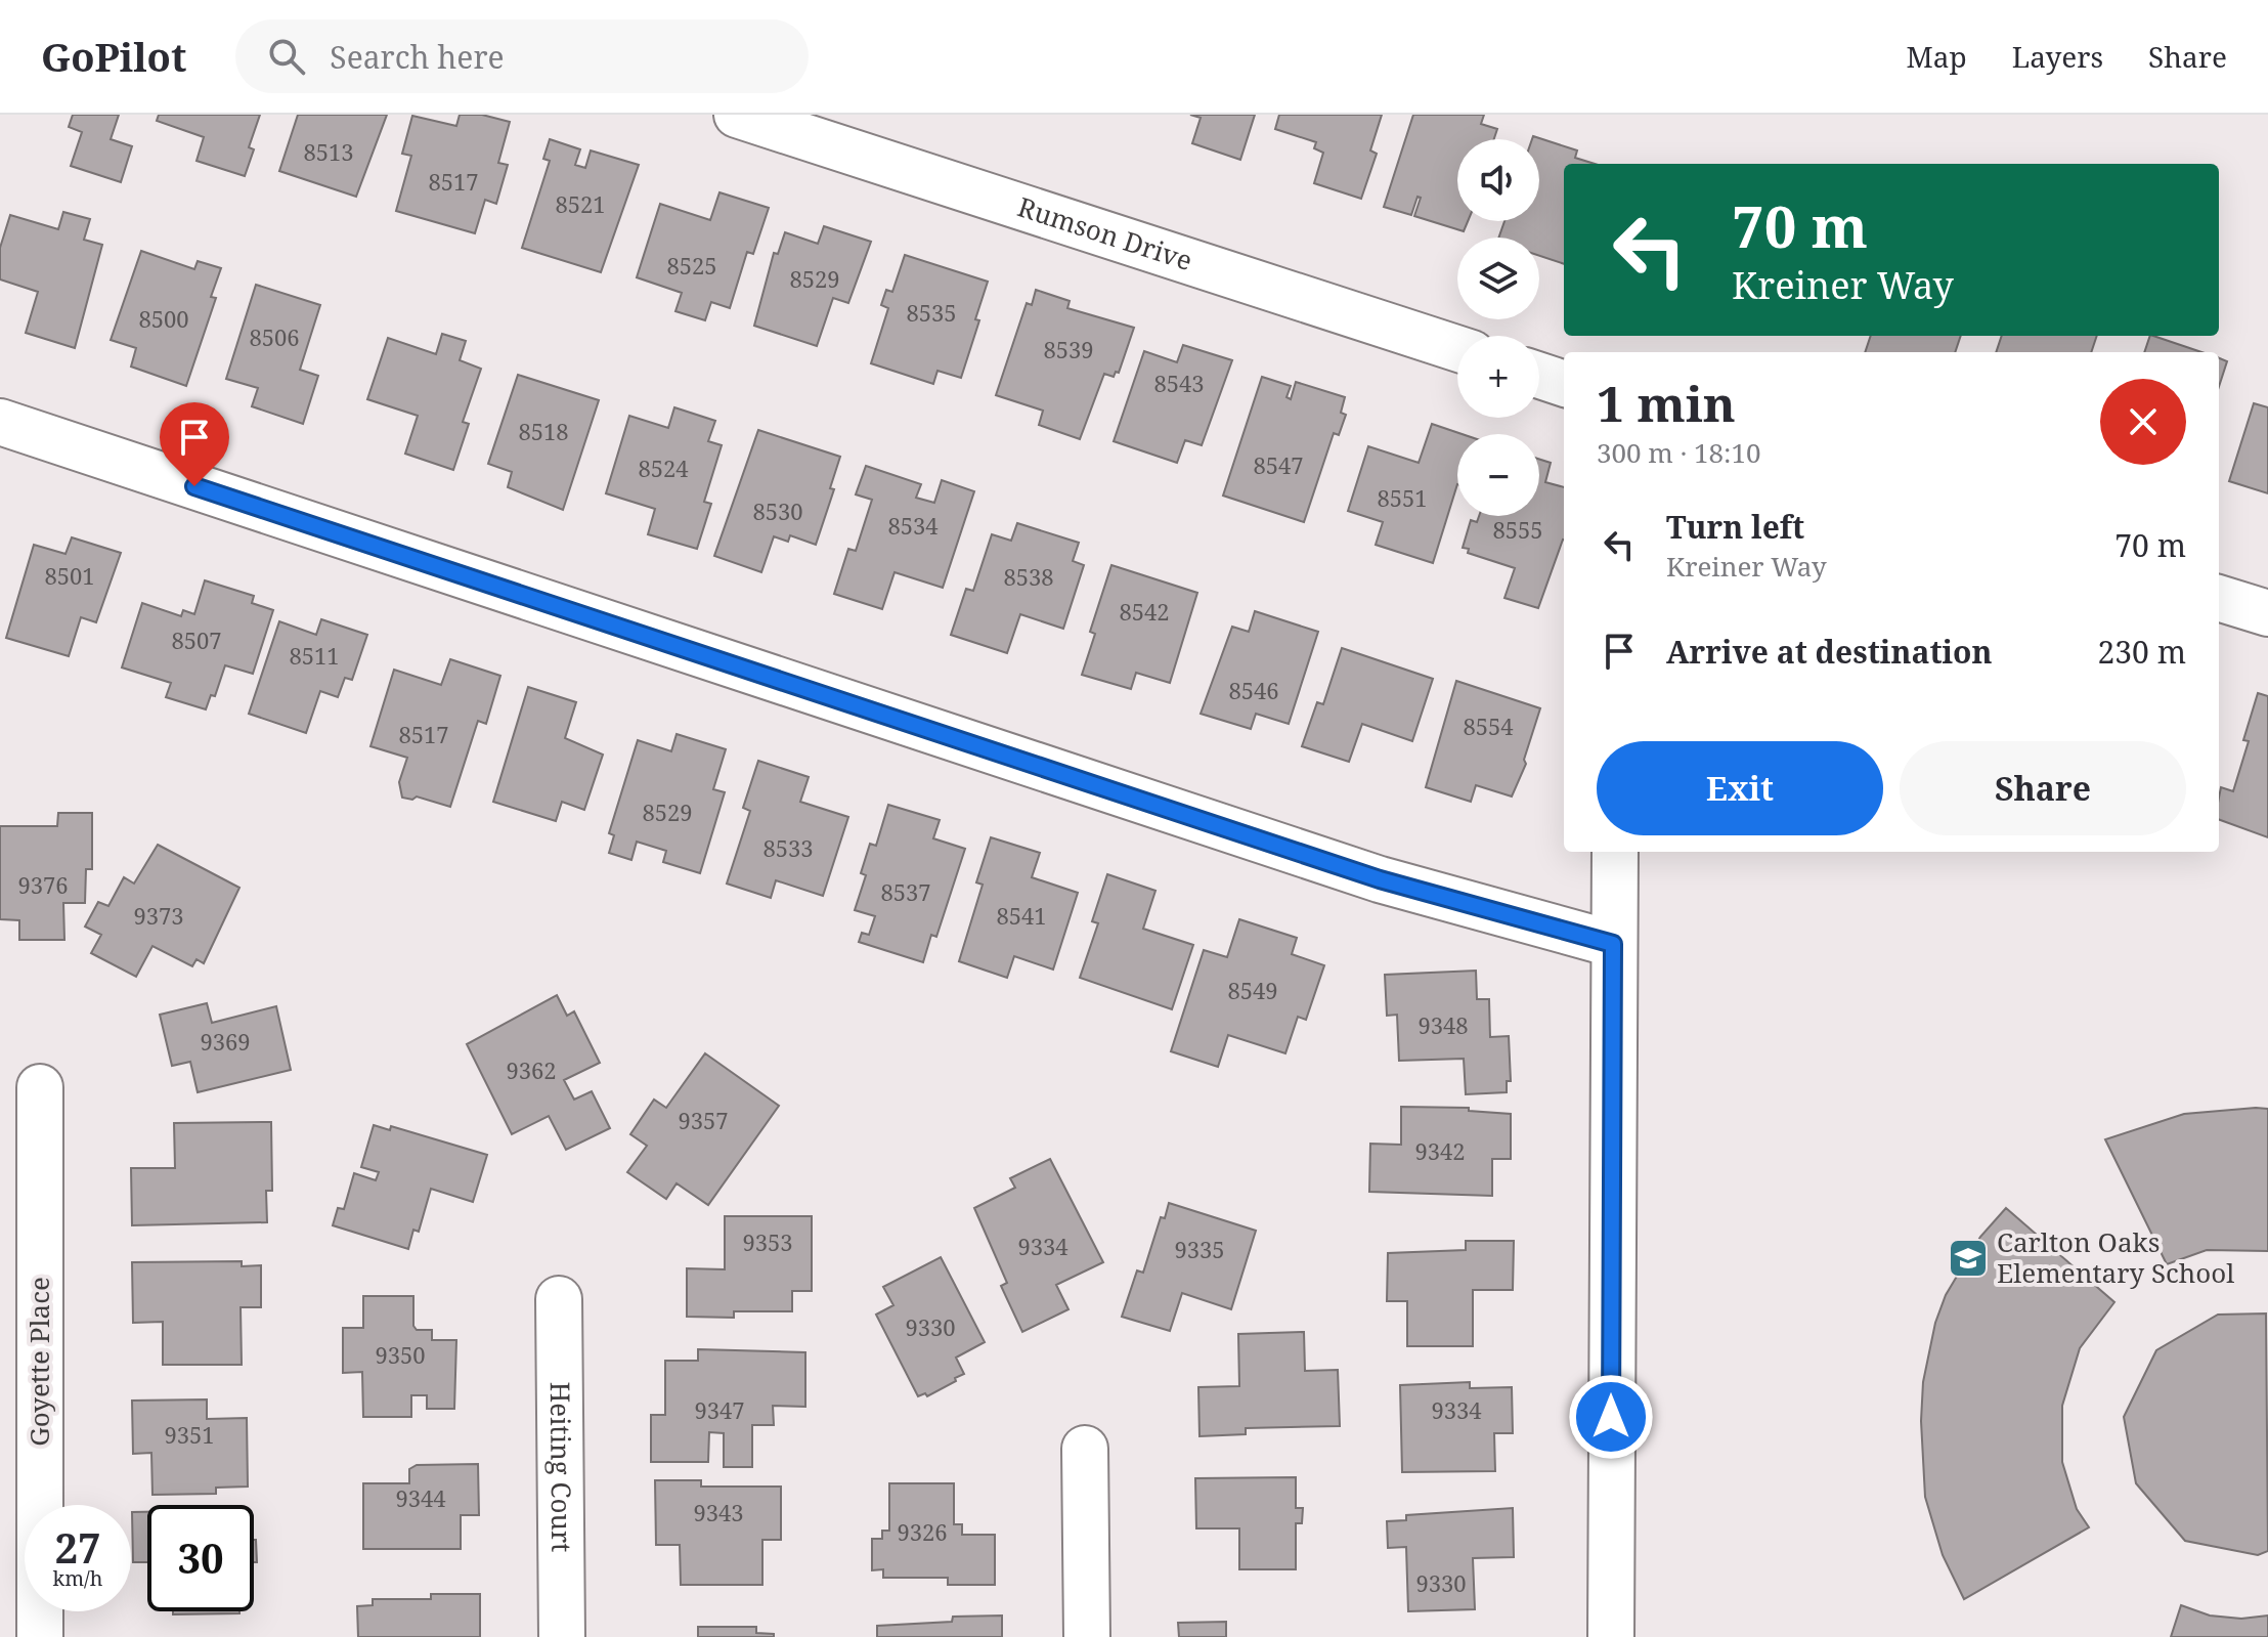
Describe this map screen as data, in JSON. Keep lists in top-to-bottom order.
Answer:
{
  "streets": {
    "street": ["Rumson Drive", "Goyette Place", "Heiting Court"]
  },
  "places": {
    "school or university": ["Carlton Oaks Elementary School"]
  },
  "house_numbers": [
    "8513",
    "8517",
    "8521",
    "8525",
    "8529",
    "8535",
    "8500",
    "8506",
    "8539",
    "8543",
    "8518",
    "8547",
    "8524",
    "8551",
    "8530",
    "8534",
    "8555",
    "8501",
    "8538",
    "8542",
    "8507",
    "8511",
    "8546",
    "8554",
    "8517",
    "8529",
    "8533",
    "9376",
    "8537",
    "9373",
    "8541",
    "8549",
    "9348",
    "9369",
    "9362",
    "9357",
    "9342",
    "9353",
    "9334",
    "9335",
    "9330",
    "9350",
    "9347",
    "9334",
    "9351",
    "9344",
    "9343",
    "9326",
    "9330"
  ],
  "page": {
    "header": "GoPilot",
    "search": "Search here",
    "nav": ["Map", "Layers", "Share"],
    "map_buttons": ["+", "−"],
    "turn": ["70 m", "Kreiner Way"],
    "heading": ["1 min", "300 m · 18:10"],
    "list": [
      {
        "name": "Turn left",
        "note": "Kreiner Way",
        "value": "70 m"
      },
      {
        "name": "Arrive at destination",
        "value": "230 m"
      }
    ],
    "buttons": ["Exit", "Share"],
    "speed": "27 km/h",
    "limit": "30"
  }
}
